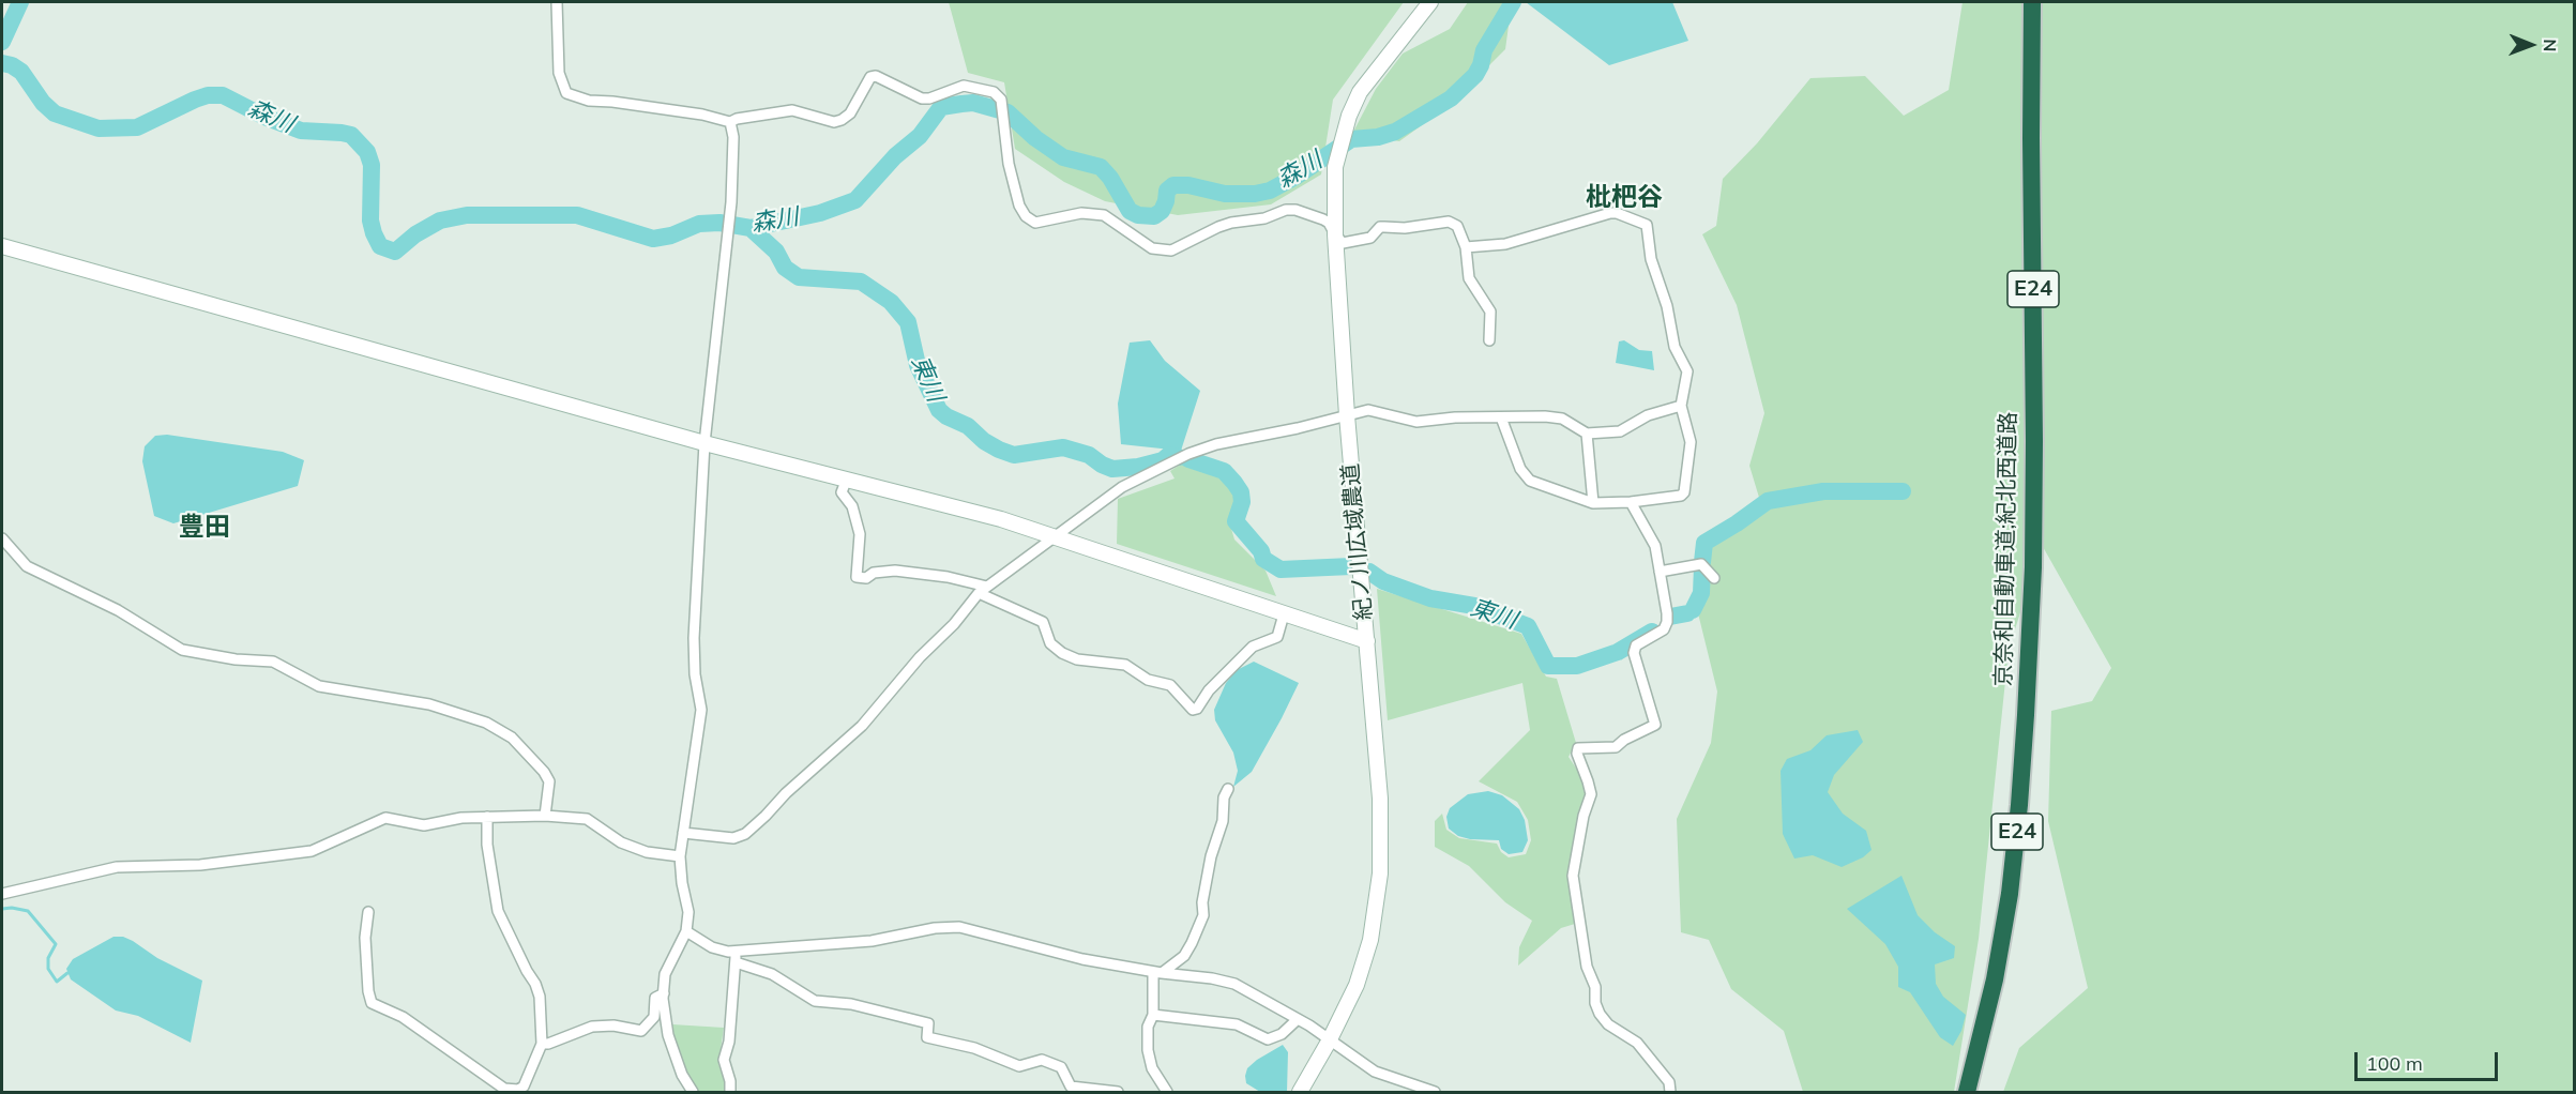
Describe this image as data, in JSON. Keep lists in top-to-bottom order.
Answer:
{
  "streets": {
    "highway": ["E24", "京奈和自動車道;紀北西道路"],
    "street": ["紀ノ川広域農道"]
  },
  "districts": ["枇杷谷", "豊田"],
  "water": ["森川", "東川"],
  "scale_bar": "100 m",
  "north": "right"
}
